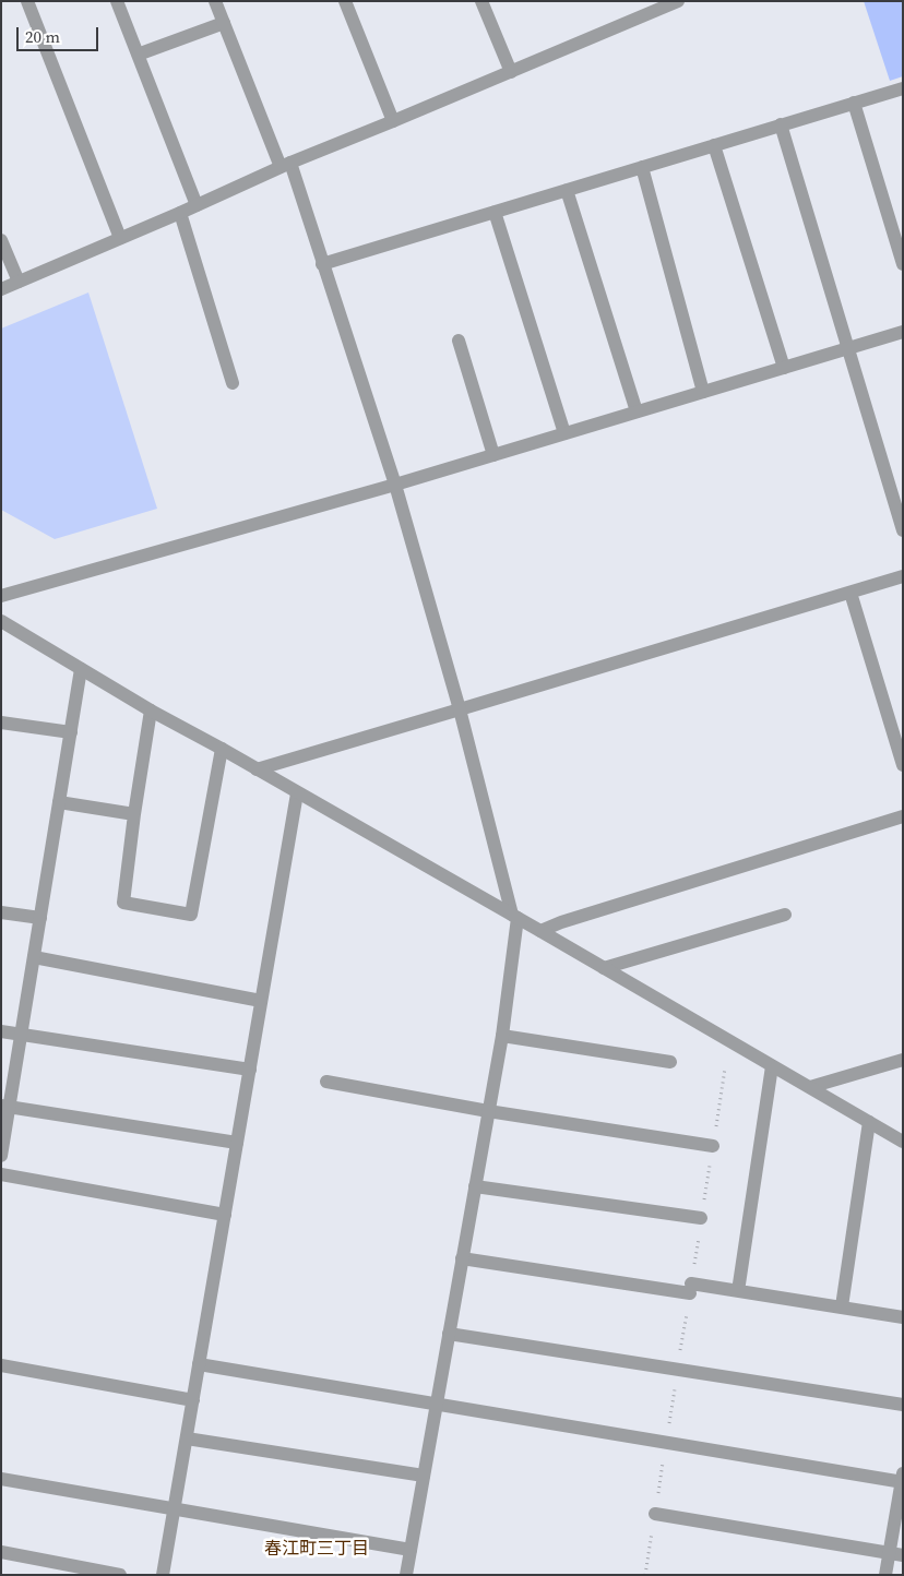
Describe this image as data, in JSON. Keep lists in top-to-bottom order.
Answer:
{
  "districts": ["春江町三丁目"],
  "scale_bar": "20 m"
}
